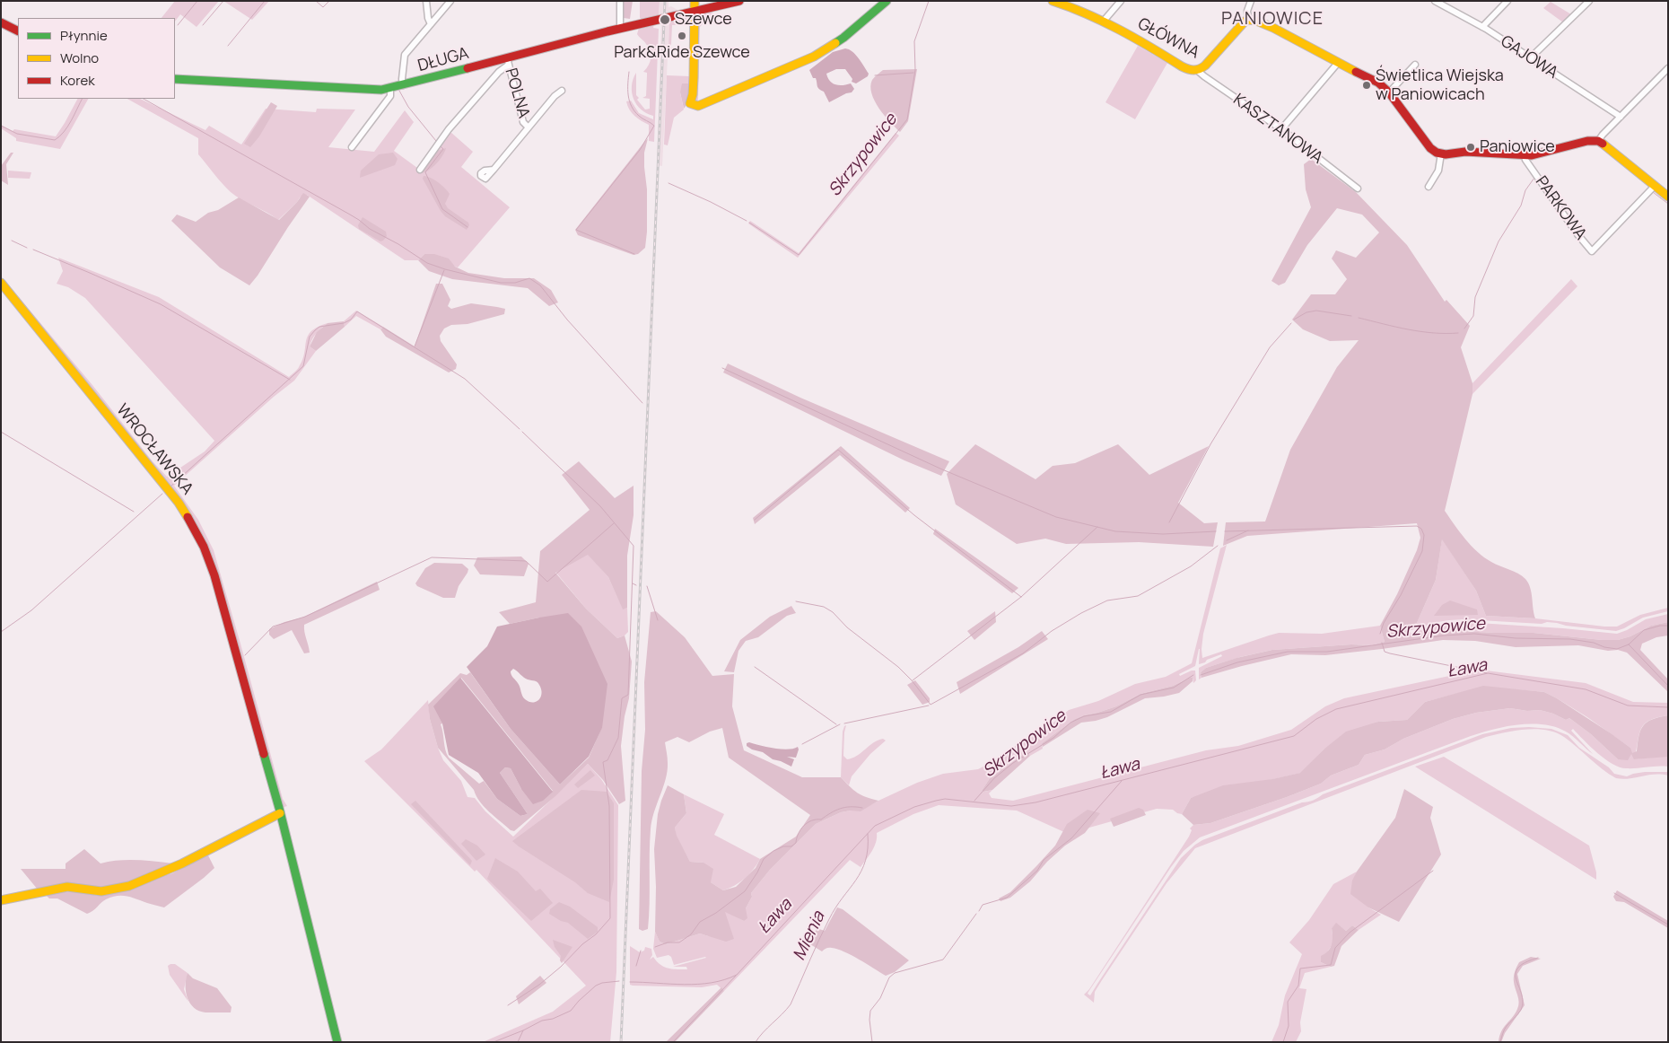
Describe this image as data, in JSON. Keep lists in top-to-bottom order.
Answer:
{
  "streets": {
    "street": [
      "GŁÓWNA",
      "GAJOWA",
      "DŁUGA",
      "POLNA",
      "KASZTANOWA",
      "PARKOWA",
      "WROCŁAWSKA"
    ]
  },
  "crossings": [
    ["GŁÓWNA", "KASZTANOWA"],
    ["DŁUGA", "POLNA"]
  ],
  "districts": ["PANIOWICE"],
  "water": ["Skrzypowice", "Ława", "Mienia"],
  "places": [
    "Szewce",
    "Park&Ride Szewce",
    "Świetlica Wiejska w Paniowicach",
    "Paniowice"
  ],
  "legend": ["Płynnie", "Wolno", "Korek"]
}
